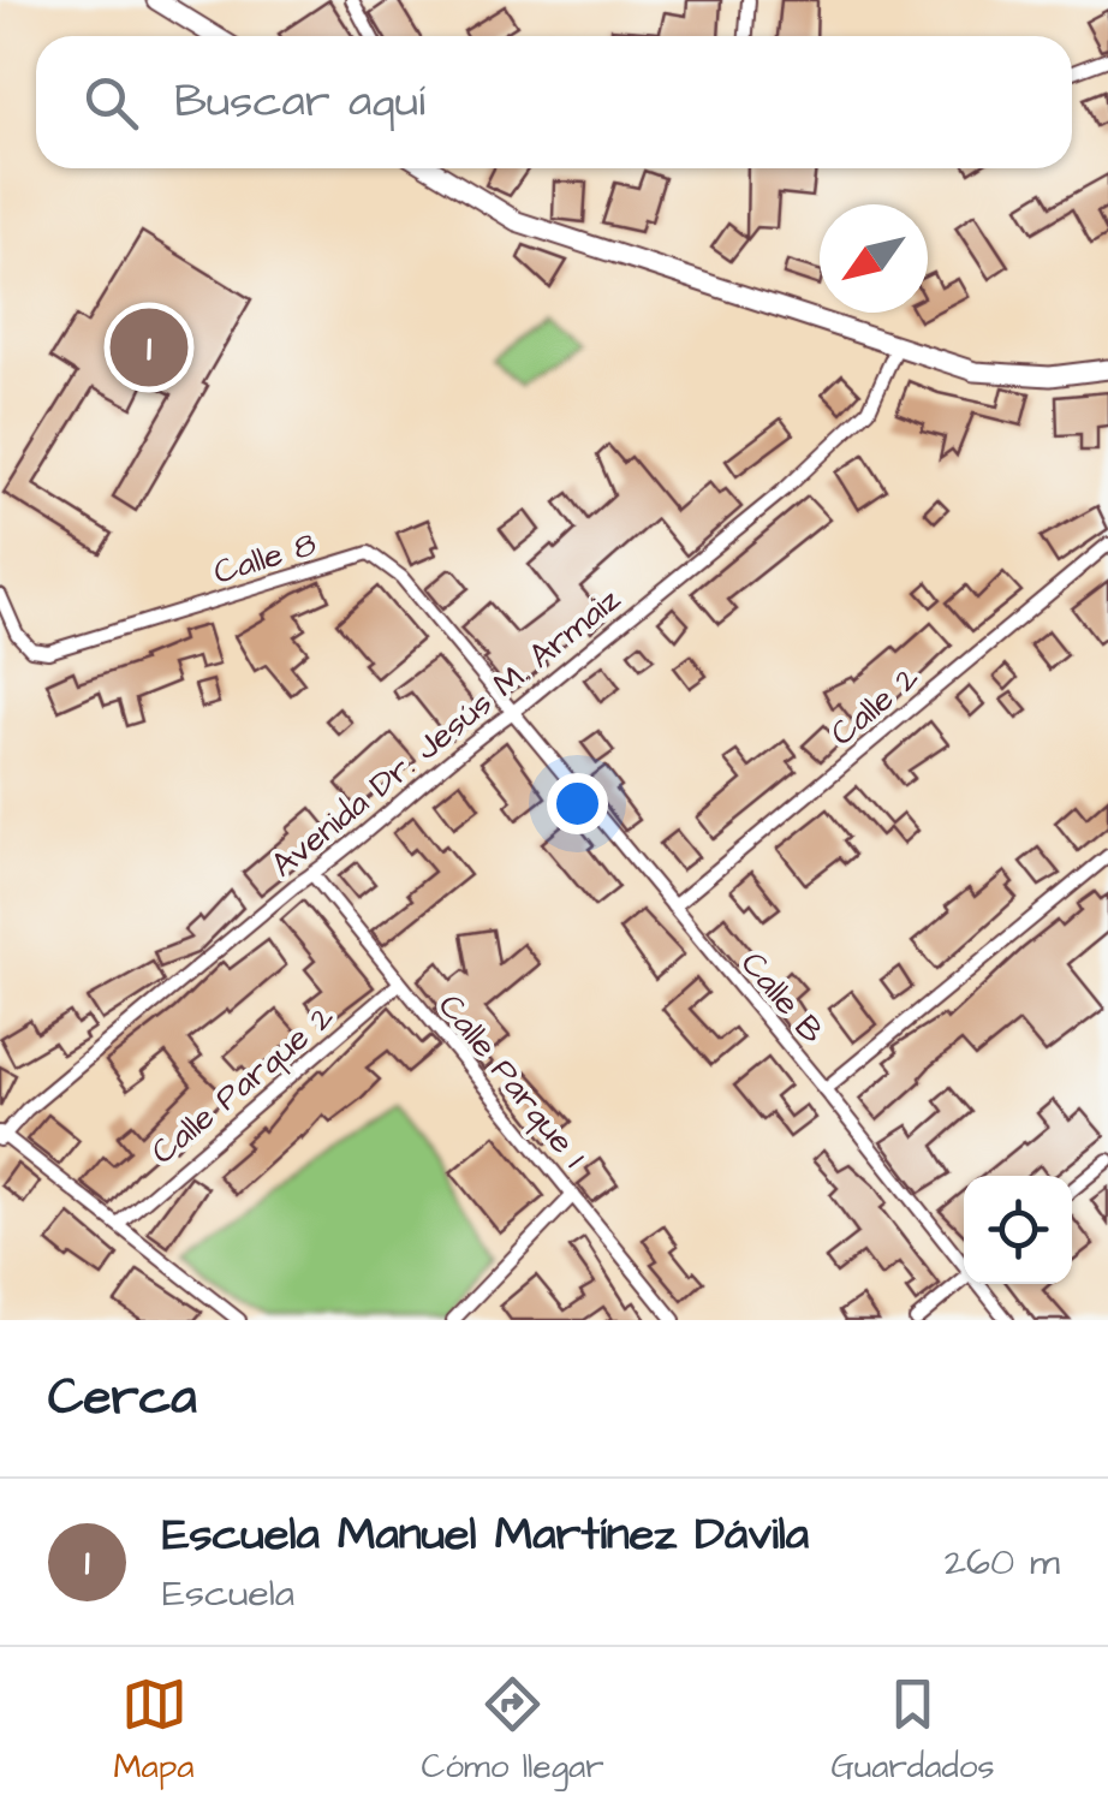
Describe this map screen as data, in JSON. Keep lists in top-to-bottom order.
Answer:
{
  "streets": {
    "street": [
      "Calle 8",
      "Calle 2",
      "Avenida Dr. Jesús M. Armaiz",
      "Calle B",
      "Calle Parque 1",
      "Calle Parque 2"
    ]
  },
  "crossings": [
    ["Calle 8", "Avenida Dr. Jesús M. Armaiz"],
    ["Calle 8", "Calle B"],
    ["Calle 2", "Calle B"],
    ["Avenida Dr. Jesús M. Armaiz", "Calle B"],
    ["Avenida Dr. Jesús M. Armaiz", "Calle Parque 1"],
    ["Calle Parque 1", "Calle Parque 2"]
  ],
  "north": "bottom left",
  "page": {
    "search": "Buscar aquí",
    "pins": "1",
    "heading": "Cerca",
    "list": [
      {
        "mark": "1",
        "name": "Escuela Manuel Martínez Dávila",
        "note": "Escuela",
        "value": "260 m"
      }
    ],
    "nav": ["Mapa", "Cómo llegar", "Guardados"]
  }
}
